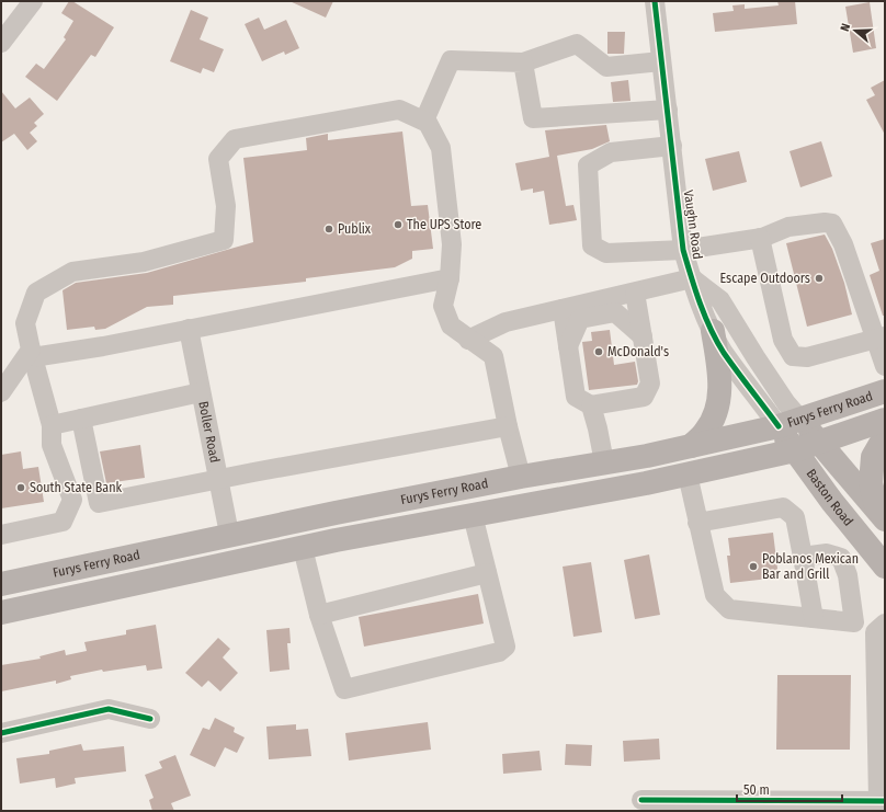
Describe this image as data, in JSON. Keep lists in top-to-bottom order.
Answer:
{
  "streets": {
    "main road": ["Furys Ferry Road", "Baston Road"],
    "street": ["Vaughn Road", "Boller Road"]
  },
  "crossings": [
    ["Vaughn Road", "Furys Ferry Road"],
    ["Vaughn Road", "Baston Road"],
    ["Furys Ferry Road", "Boller Road"],
    ["Furys Ferry Road", "Baston Road"]
  ],
  "places": [
    "The UPS Store",
    "Publix",
    "Escape Outdoors",
    "McDonald's",
    "South State Bank",
    "Poblanos Mexican Bar and Grill"
  ],
  "scale_bar": "50 m",
  "north": "left"
}
